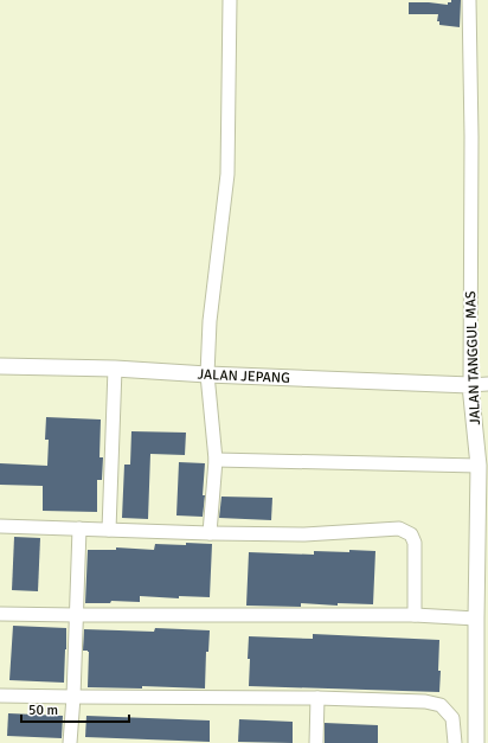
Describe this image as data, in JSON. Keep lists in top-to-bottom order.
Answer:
{
  "streets": {
    "street": ["JALAN TANGGUL MAS", "JALAN JEPANG"]
  },
  "crossings": [
    ["JALAN TANGGUL MAS", "JALAN JEPANG"]
  ],
  "scale_bar": "50 m"
}
